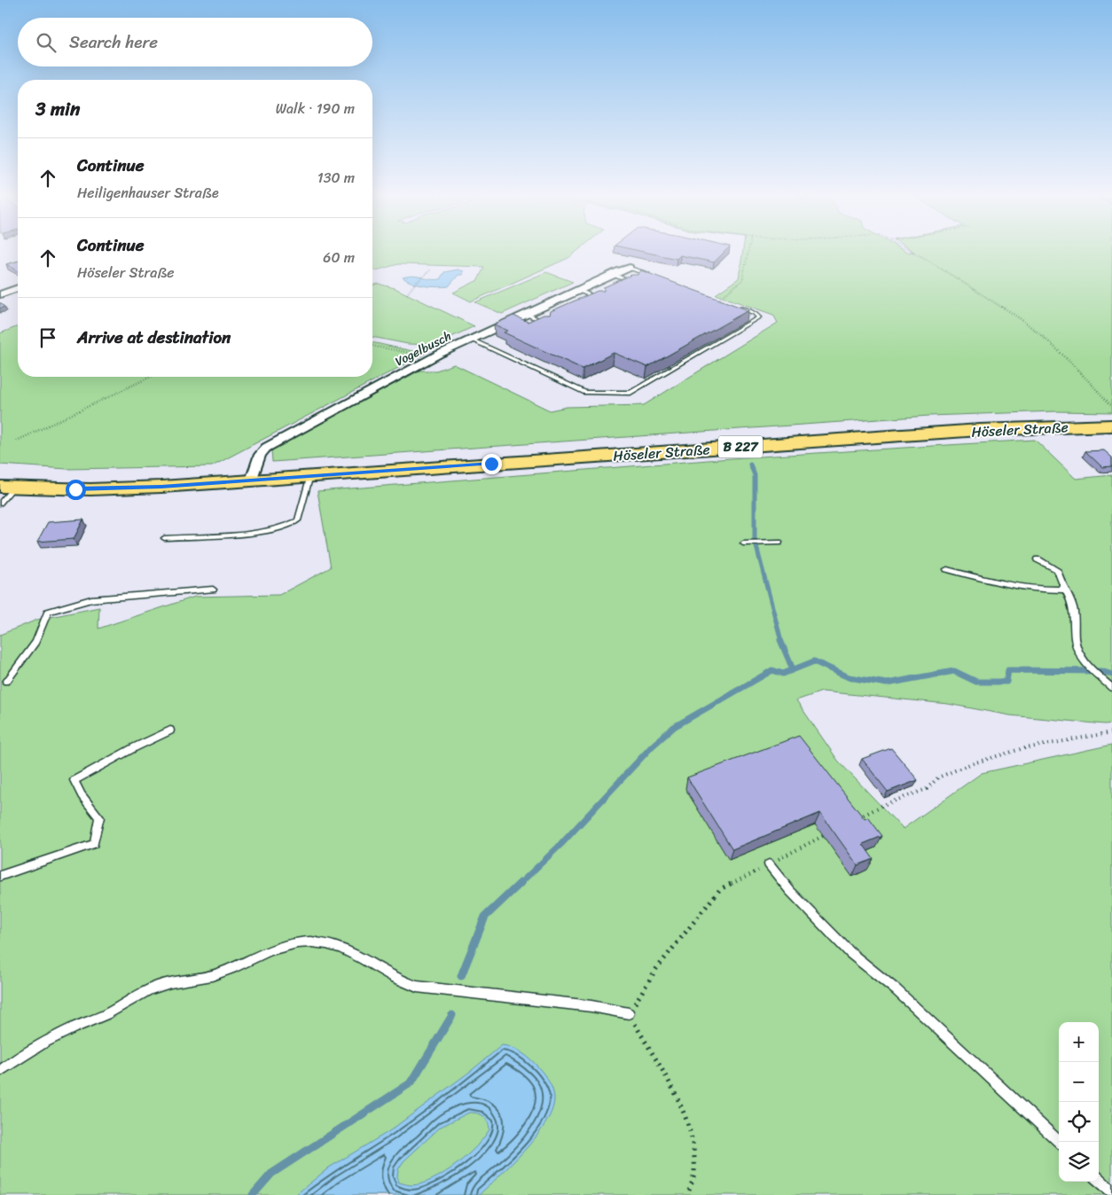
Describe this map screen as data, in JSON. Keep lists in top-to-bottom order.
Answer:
{
  "streets": {
    "main road": ["Höseler Straße", "B 227"],
    "street": ["Vogelbusch"]
  },
  "crossings": [
    ["Vogelbusch", "B 227"],
    ["Höseler Straße", "B 227"]
  ],
  "page": {
    "search": "Search here",
    "heading": ["3 min", "Walk · 190 m"],
    "list": [
      ["Continue", "Heiligenhauser Straße", "130 m"],
      ["Continue", "Höseler Straße", "60 m"],
      "Arrive at destination"
    ],
    "map_buttons": ["+", "−"]
  }
}
